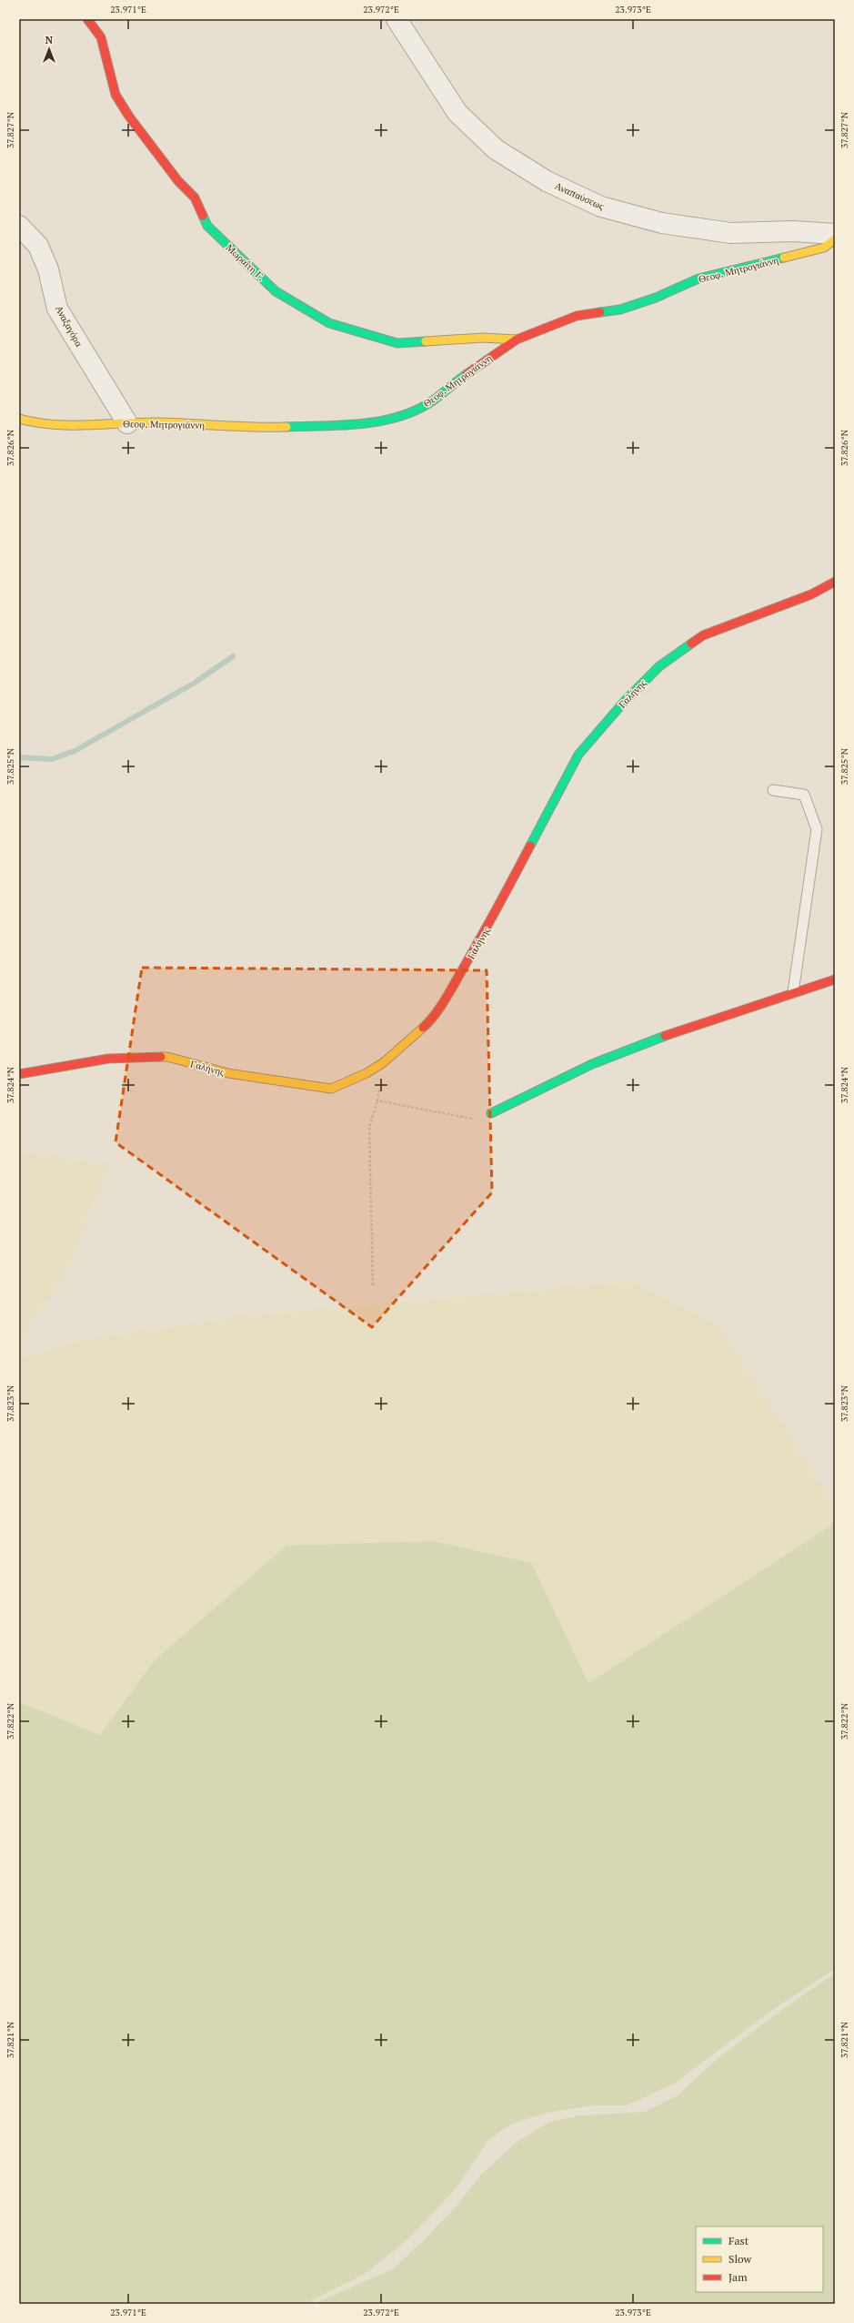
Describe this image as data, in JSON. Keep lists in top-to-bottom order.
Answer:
{
  "streets": {
    "street": [
      "Αναπαύσεως",
      "Μωραΐτη Γ.",
      "Θεοφ. Μητρογιάννη",
      "Αναξαγόρα",
      "Γαλήνης"
    ]
  },
  "crossings": [
    ["Μωραΐτη Γ.", "Θεοφ. Μητρογιάννη"],
    ["Θεοφ. Μητρογιάννη", "Αναξαγόρα"]
  ],
  "legend": ["Fast", "Slow", "Jam"],
  "north": "top",
  "coordinates": [
    "23.971°E",
    "23.972°E",
    "23.973°E",
    "37.827°N",
    "37.826°N",
    "37.825°N",
    "37.824°N",
    "37.823°N",
    "37.822°N",
    "37.821°N"
  ]
}
